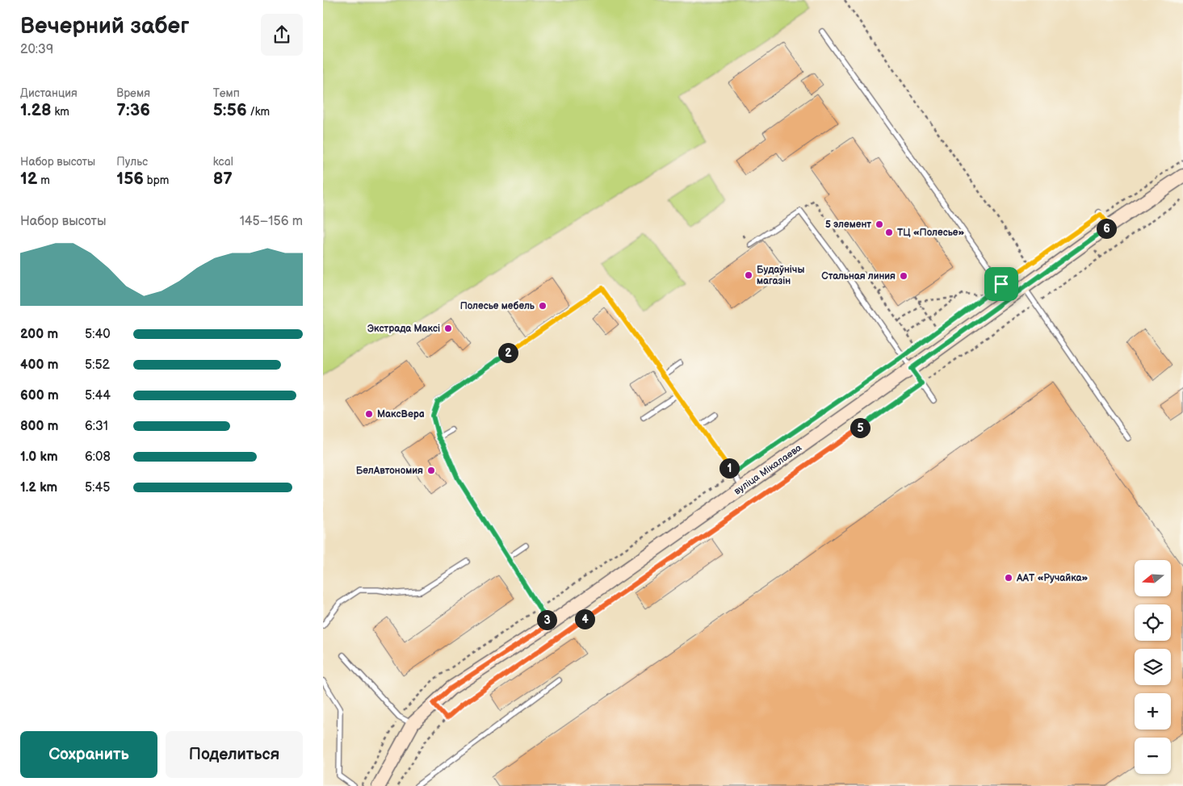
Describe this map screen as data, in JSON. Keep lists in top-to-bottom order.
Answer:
{
  "streets": {
    "main road": ["вуліца Мікалаева"]
  },
  "places": [
    "5 элемент",
    "ТЦ «Полесье»",
    "Будаўнічы магазін",
    "Стальная линия",
    "Полесье мебель",
    "Экстрада Максі",
    "МаксBepa",
    "БелАвтономия",
    "ААТ «Ручайка»"
  ],
  "north": "left",
  "page": {
    "heading": ["Вечерний забег", "20:39"],
    "stats": [
      ["Дистанция", "1.28 km"],
      ["Время", "7:36"],
      ["Темп", "5:56 /km"],
      ["Набор высоты", "12 m"],
      ["Пульс", "156 bpm"],
      ["kcal", "87"]
    ],
    "chart": ["Набор высоты", "145–156 m"],
    "pins": [
      "6",
      "2",
      "5",
      "1",
      "4",
      "3"
    ],
    "list": [
      {
        "name": "200 m",
        "note": "5:40"
      },
      {
        "name": "400 m",
        "note": "5:52"
      },
      {
        "name": "600 m",
        "note": "5:44"
      },
      {
        "name": "800 m",
        "note": "6:31"
      },
      {
        "name": "1.0 km",
        "note": "6:08"
      },
      {
        "name": "1.2 km",
        "note": "5:45"
      }
    ],
    "map_buttons": ["+", "−"],
    "buttons": ["Сохранить", "Поделиться"]
  }
}
